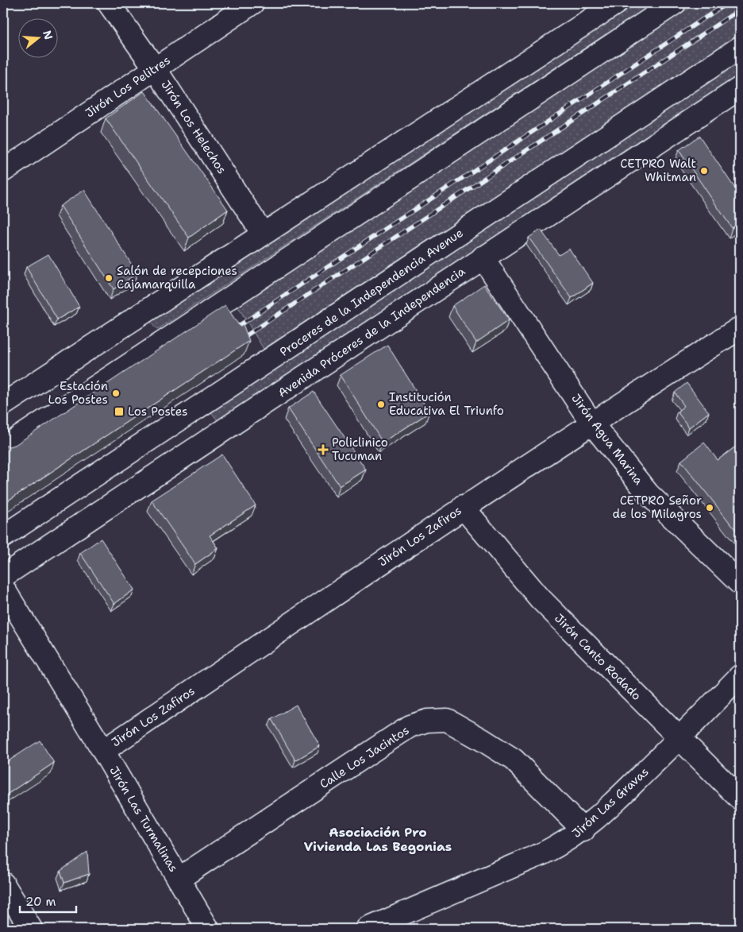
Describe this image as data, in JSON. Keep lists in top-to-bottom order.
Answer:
{
  "streets": {
    "street": [
      "Jirón Los Pelitres",
      "Jirón Los Helechos",
      "Proceres de la Independencia Avenue",
      "Avenida Próceres de la Independencia",
      "Jirón Agua Marina",
      "Jirón Los Zafiros",
      "Jirón Canto Rodado",
      "Calle Los Jacintos",
      "Jirón Las Gravas",
      "Jirón Las Turmalinas"
    ]
  },
  "crossings": [
    ["Jirón Los Pelitres", "Jirón Los Helechos"],
    ["Avenida Próceres de la Independencia", "Jirón Agua Marina"],
    ["Jirón Agua Marina", "Jirón Los Zafiros"],
    ["Jirón Los Zafiros", "Jirón Canto Rodado"],
    ["Jirón Los Zafiros", "Jirón Las Turmalinas"],
    ["Jirón Canto Rodado", "Jirón Las Gravas"],
    ["Calle Los Jacintos", "Jirón Las Gravas"],
    ["Calle Los Jacintos", "Jirón Las Turmalinas"]
  ],
  "districts": ["Asociación Pro Vivienda Las Begonias"],
  "places": {
    "other": [
      "CETPRO Walt Whitman",
      "Salón de recepciones Cajamarquilla",
      "Estación Los Postes",
      "Institución Educativa El Triunfo",
      "CETPRO Señor de los Milagros"
    ],
    "transit": ["Los Postes"],
    "health": ["Policlinico Tucuman"]
  },
  "scale_bar": "20 m",
  "north": "right"
}
